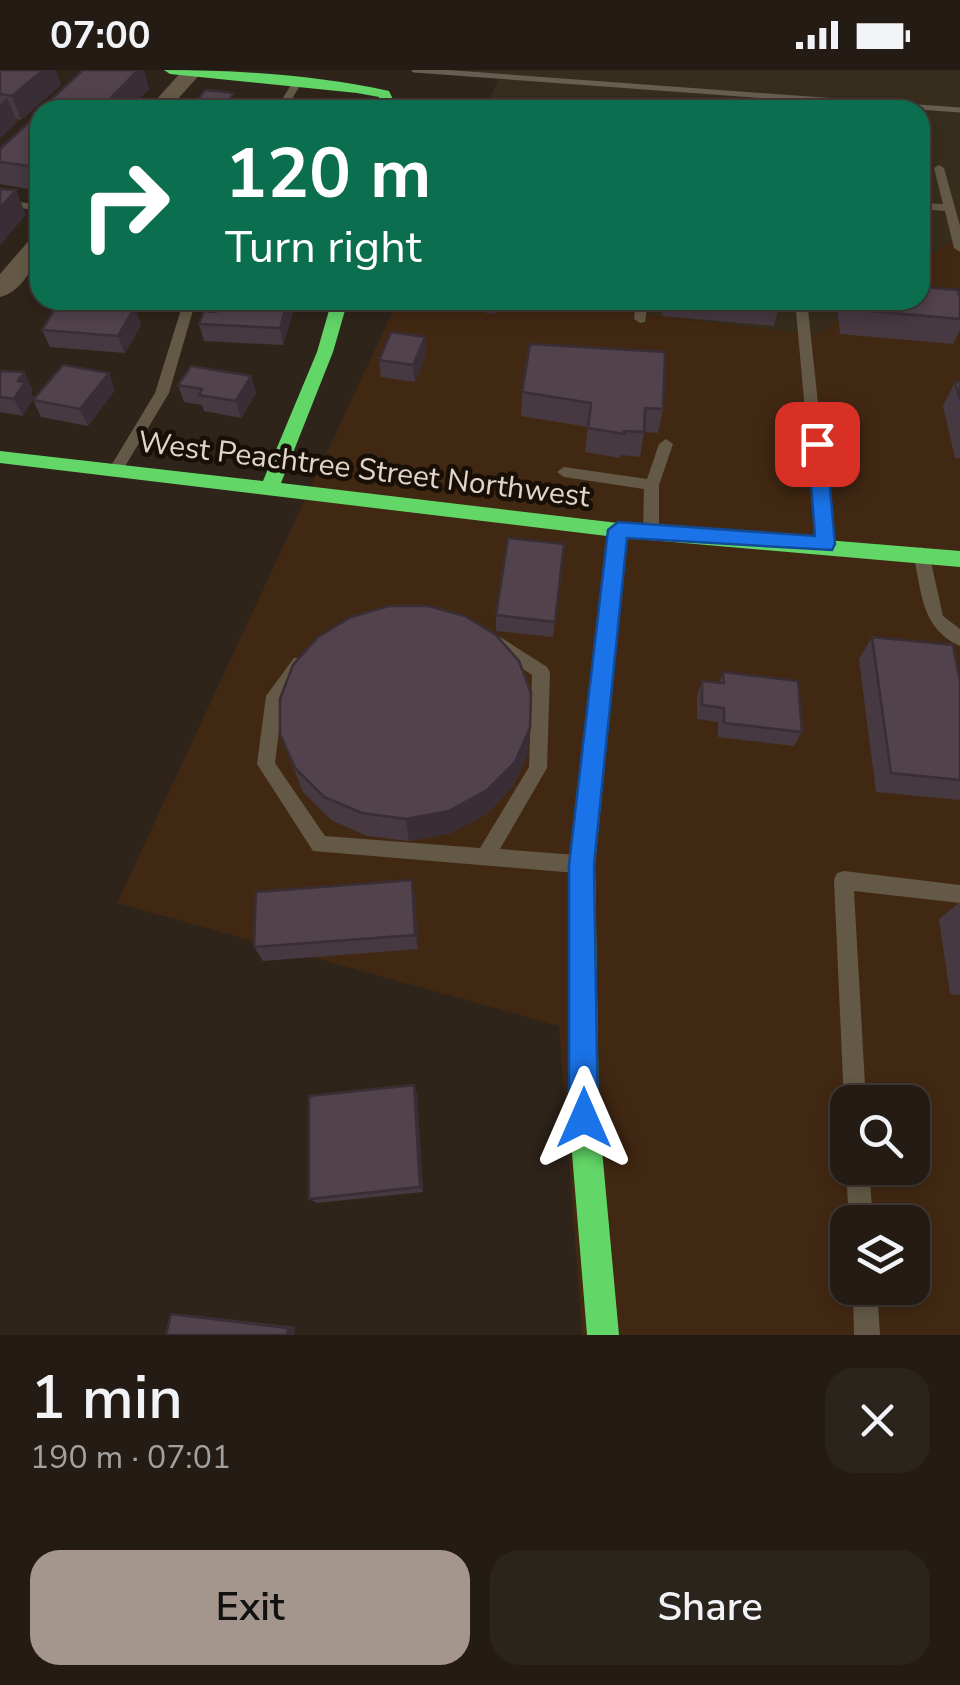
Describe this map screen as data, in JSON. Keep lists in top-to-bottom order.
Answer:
{
  "streets": {
    "street": ["West Peachtree Street Northwest"]
  },
  "page": {
    "status": "07:00",
    "turn": ["120 m", "Turn right"],
    "heading": ["1 min", "190 m · 07:01"],
    "buttons": ["Exit", "Share"]
  }
}
